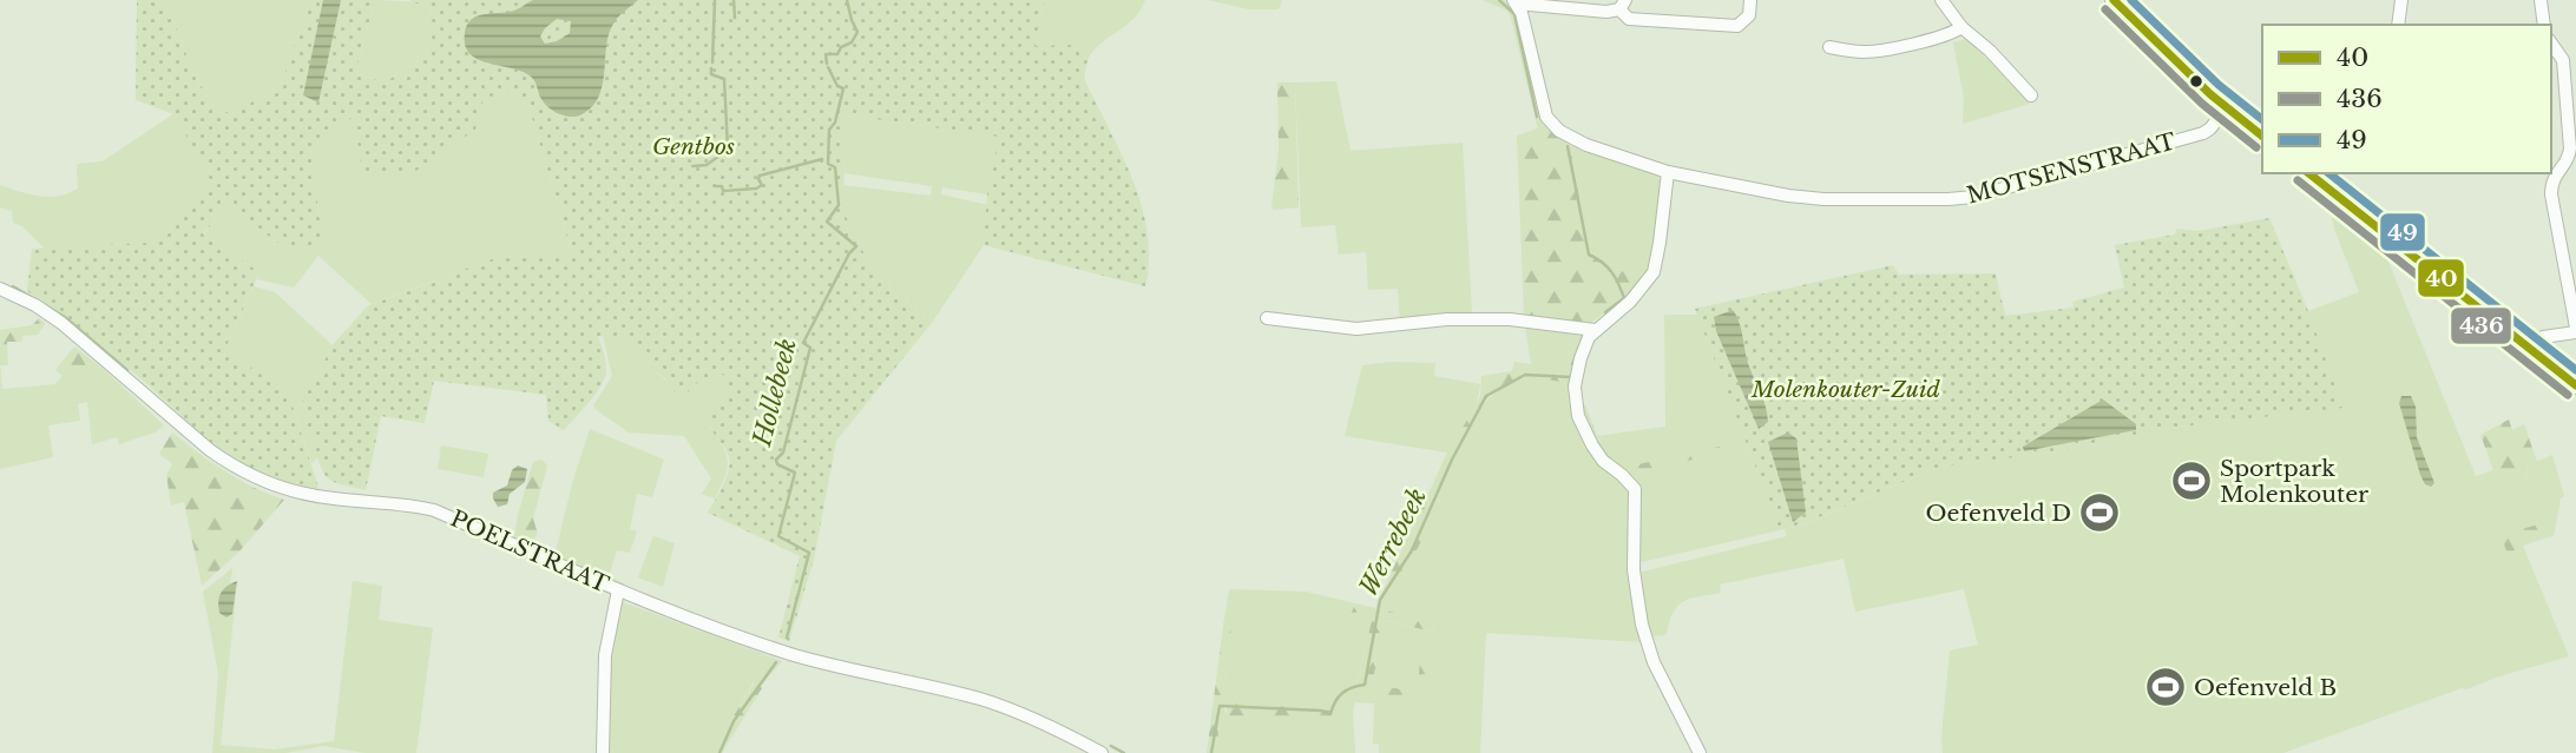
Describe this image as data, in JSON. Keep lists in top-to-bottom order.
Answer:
{
  "streets": {
    "street": ["MOTSENSTRAAT", "POELSTRAAT"]
  },
  "water": ["Hollebeek", "Werrebeek"],
  "parks": ["Gentbos", "Molenkouter-Zuid"],
  "places": {
    "sports": ["Sportpark Molenkouter", "Oefenveld D", "Oefenveld B"]
  },
  "lines": ["transit line 40", "transit line 49", "transit line 436"],
  "legend": ["40", "436", "49"]
}
